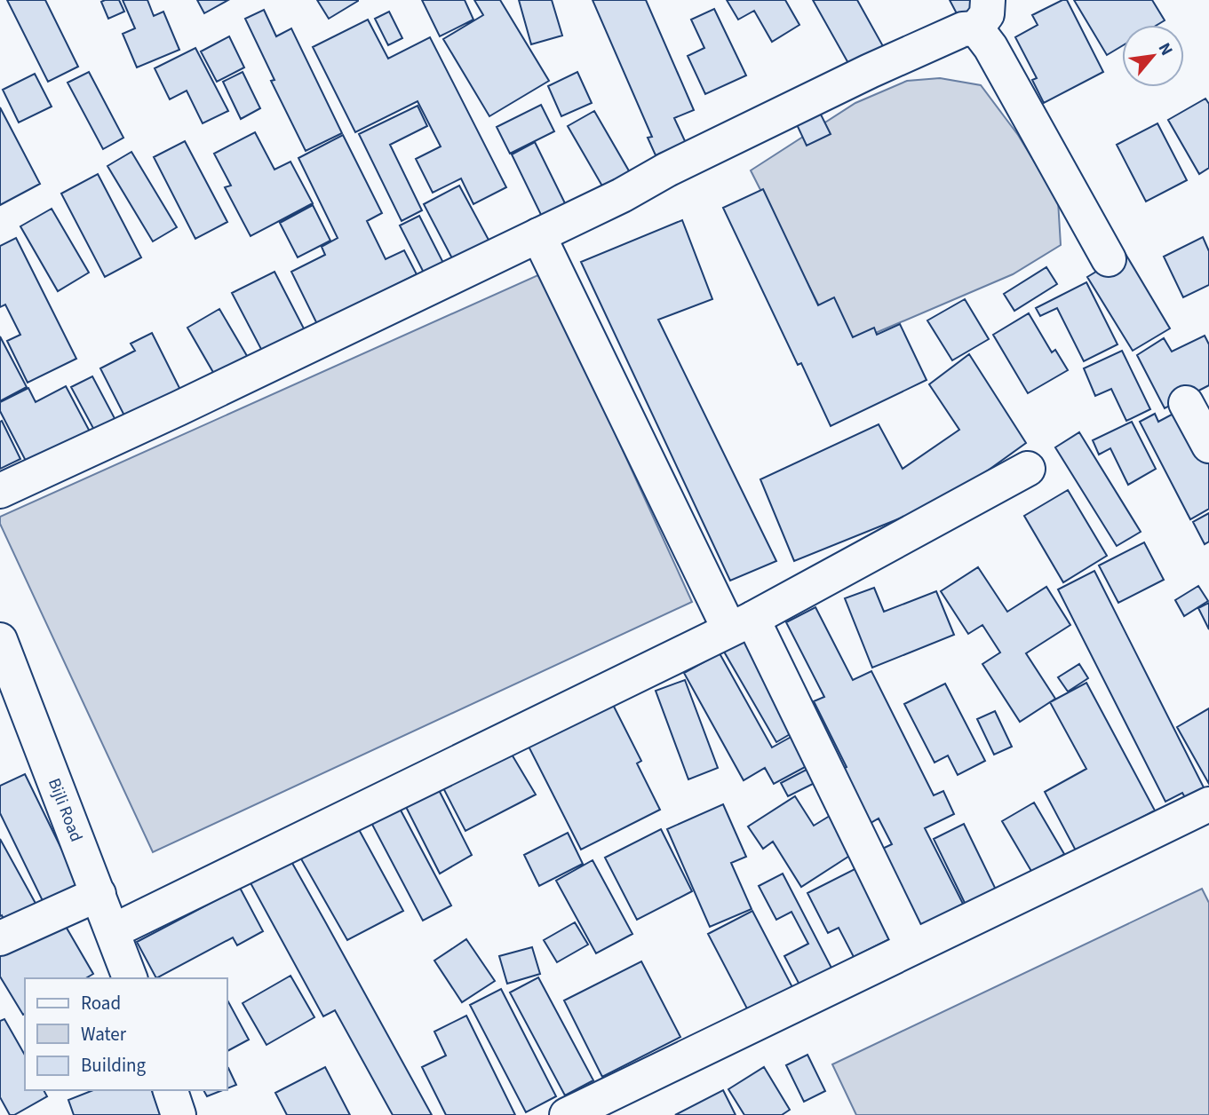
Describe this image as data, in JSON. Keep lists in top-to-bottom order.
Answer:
{
  "streets": {
    "street": ["Bijli Road"]
  },
  "legend": ["Road", "Water", "Building"],
  "north": "top right"
}
